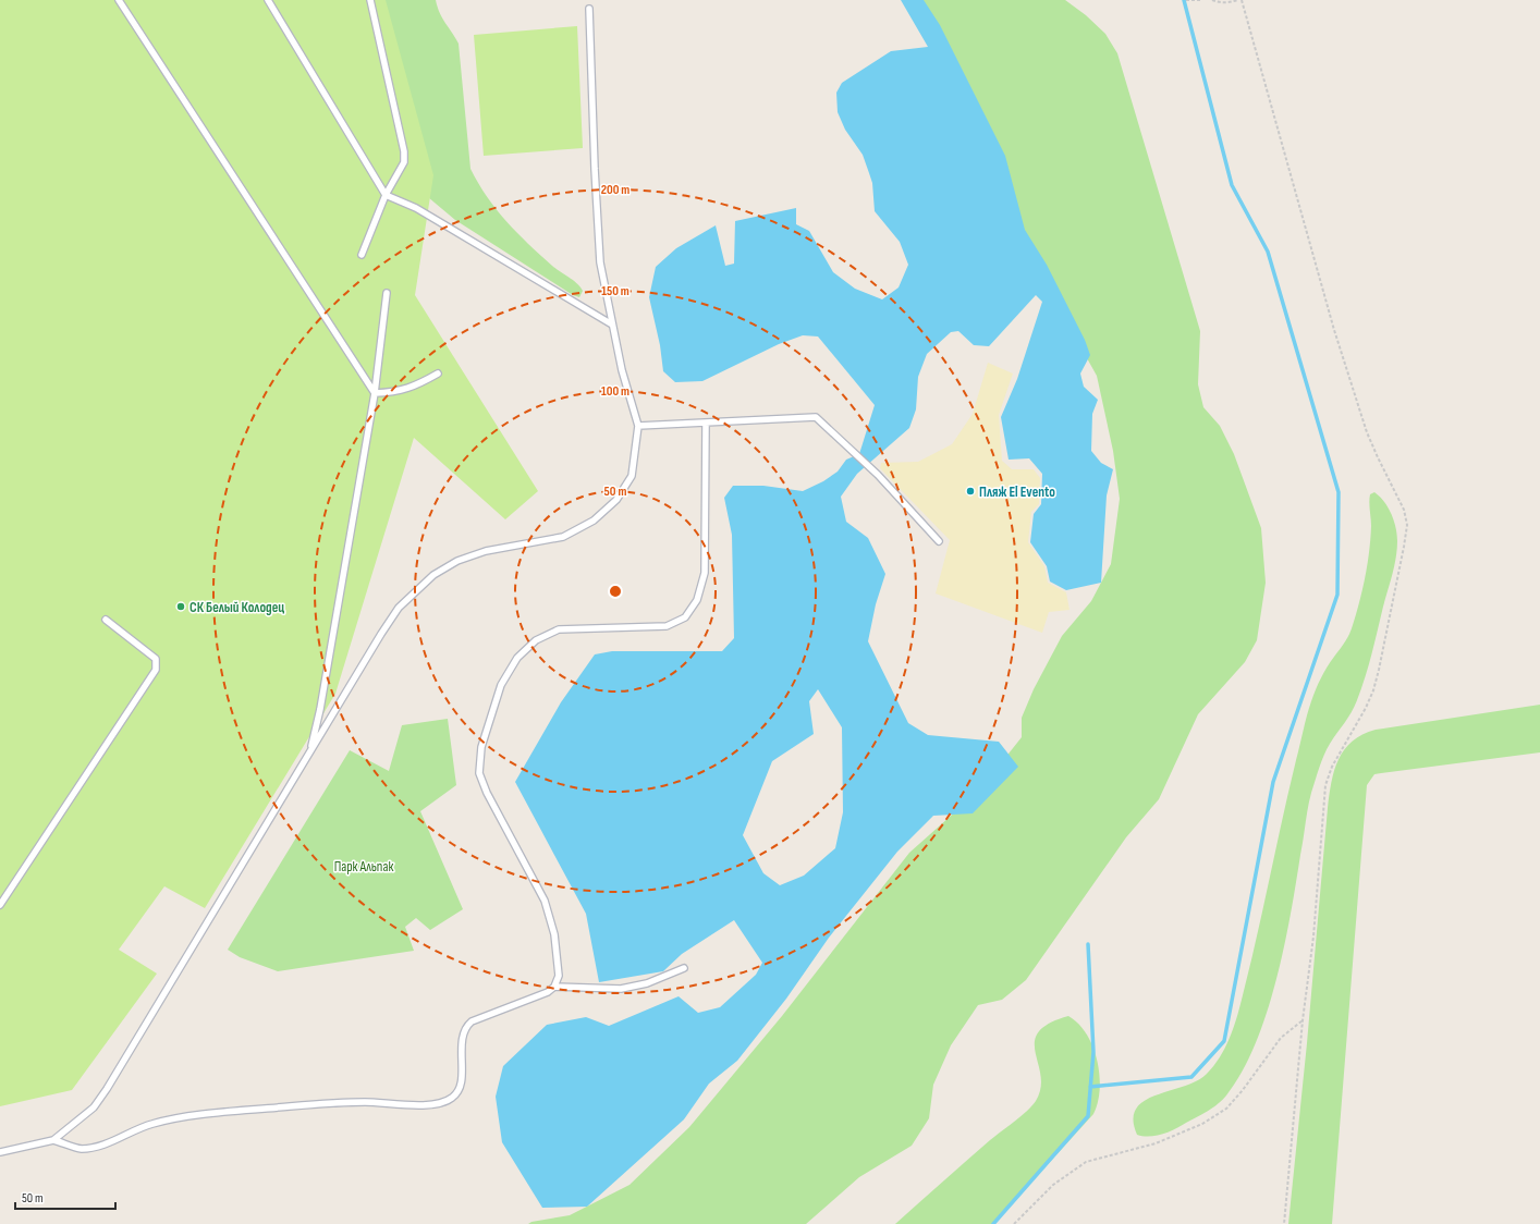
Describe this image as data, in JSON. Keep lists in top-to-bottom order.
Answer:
{
  "parks": ["Парк Альпак"],
  "places": ["Пляж El Evento", "СК Белый Колодец"],
  "scale_bar": "50 m",
  "rings": [
    "200 m",
    "150 m",
    "100 m",
    "50 m"
  ]
}
